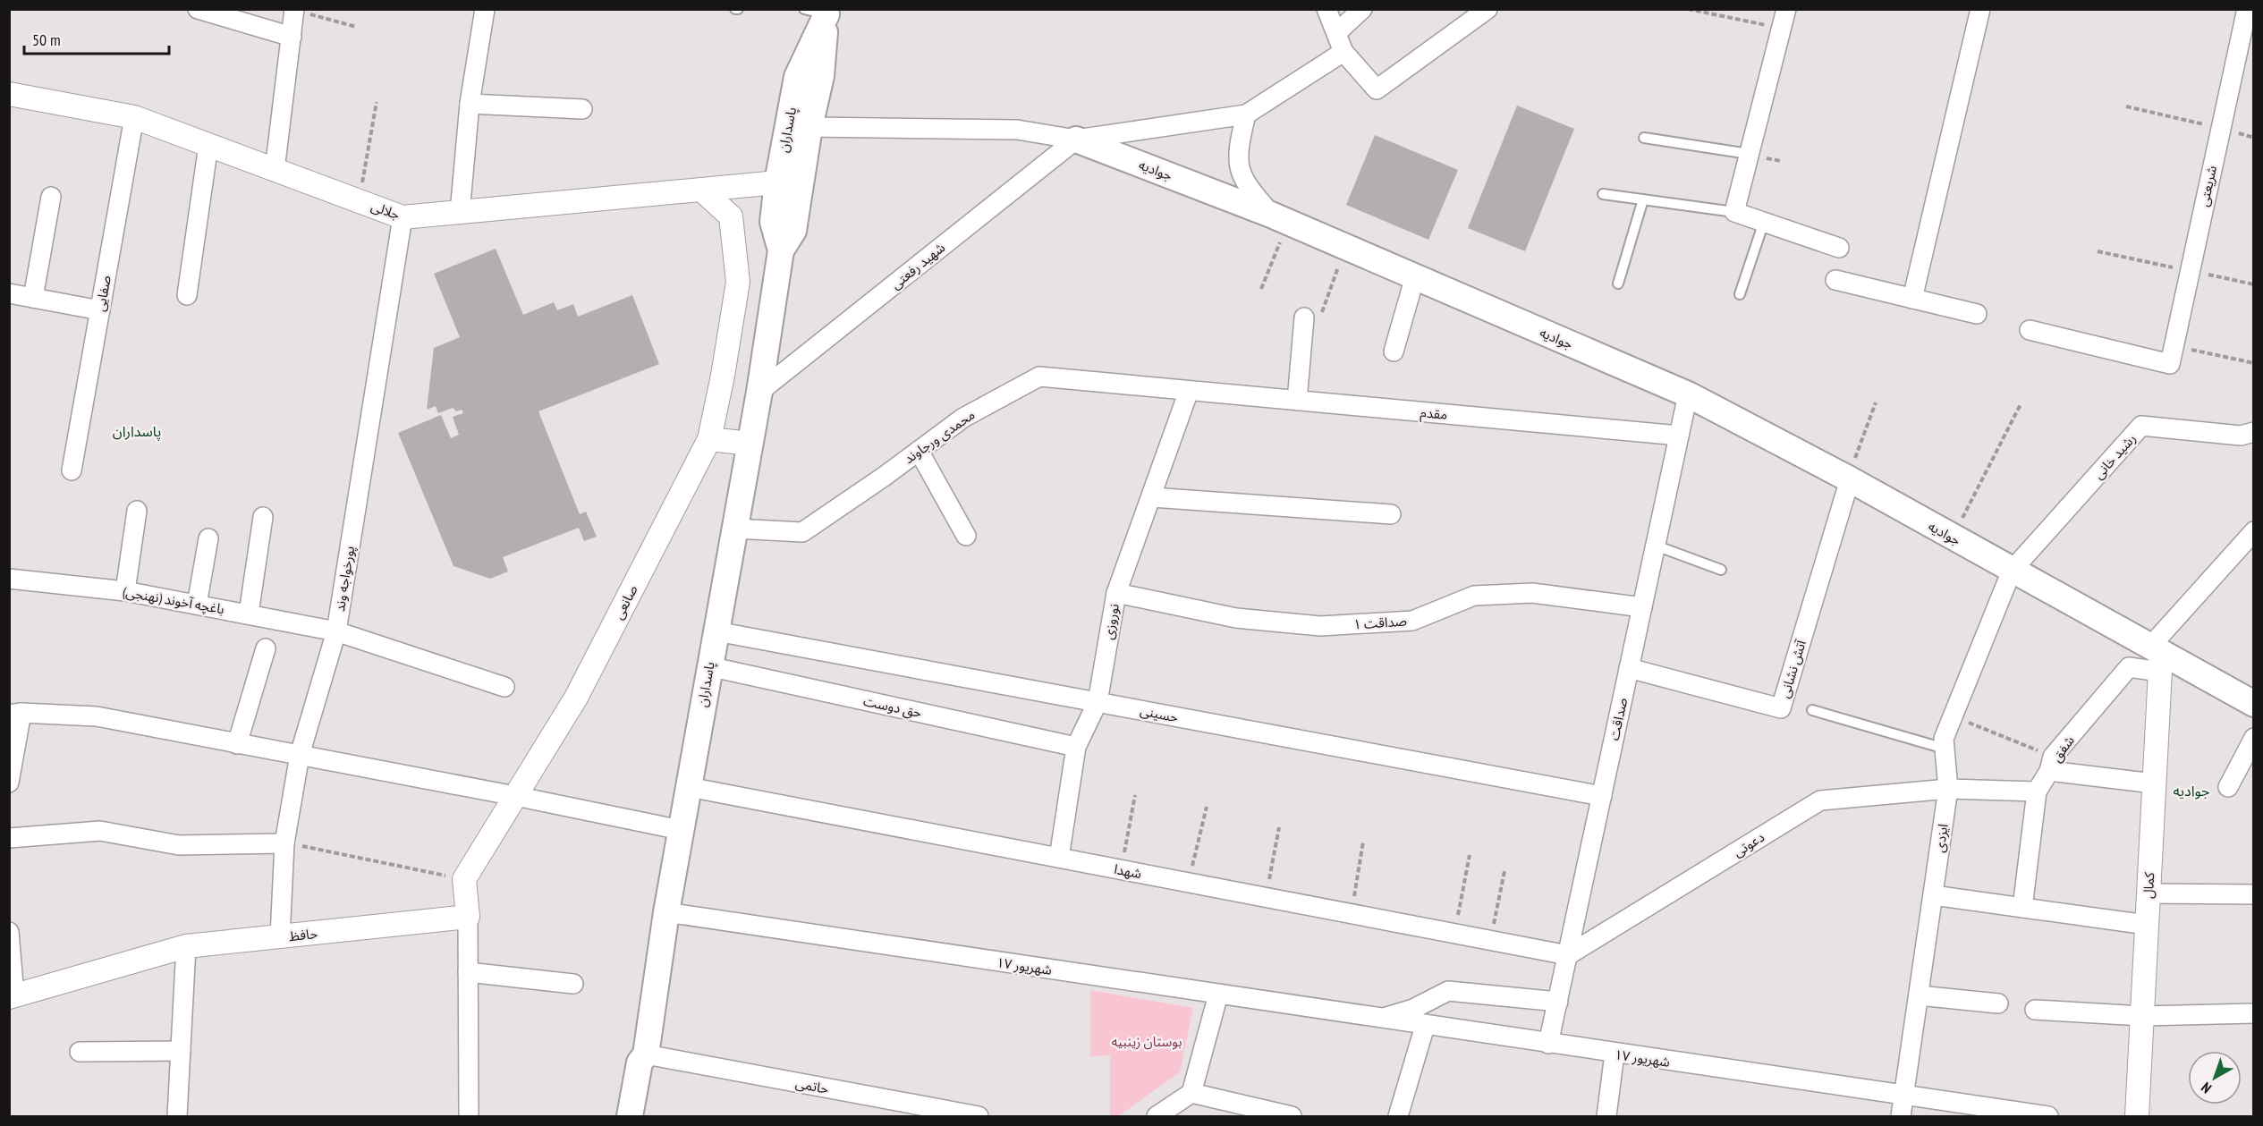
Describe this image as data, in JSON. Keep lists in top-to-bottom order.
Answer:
{
  "streets": {
    "main road": ["پاسداران", "جوادیه"],
    "street": [
      "شریعتی",
      "جلالی",
      "شهید رفعتی",
      "صفایی",
      "مقدم",
      "محمدی ورجاوند",
      "رشید خانی",
      "پورخواجه وند",
      "باغچه آخوند (نهنجی)",
      "صانعی",
      "نوروزی",
      "صداقت ۱",
      "آتش نشانی",
      "حق دوست",
      "حسینی",
      "صداقت",
      "شفق",
      "ایزدی",
      "دعوتی",
      "شهدا",
      "کمال",
      "حافظ",
      "۱۷ شهریور",
      "حاتمی"
    ]
  },
  "crossings": [
    ["پاسداران", "جوادیه"],
    ["پاسداران", "جلالی"],
    ["پاسداران", "شهید رفعتی"],
    ["پاسداران", "محمدی ورجاوند"],
    ["پاسداران", "حق دوست"],
    ["پاسداران", "حسینی"],
    ["پاسداران", "شهدا"],
    ["پاسداران", "۱۷ شهریور"],
    ["پاسداران", "حاتمی"],
    ["جوادیه", "شهید رفعتی"],
    ["جوادیه", "رشید خانی"],
    ["جوادیه", "آتش نشانی"],
    ["جوادیه", "صداقت"],
    ["جوادیه", "شفق"],
    ["جوادیه", "ایزدی"],
    ["جوادیه", "کمال"],
    ["جلالی", "صفایی"],
    ["جلالی", "پورخواجه وند"],
    ["جلالی", "صانعی"],
    ["مقدم", "محمدی ورجاوند"],
    ["مقدم", "نوروزی"],
    ["مقدم", "صداقت"],
    ["محمدی ورجاوند", "نوروزی"],
    ["رشید خانی", "ایزدی"],
    ["پورخواجه وند", "باغچه آخوند (نهنجی)"],
    ["پورخواجه وند", "حافظ"],
    ["نوروزی", "صداقت ۱"],
    ["نوروزی", "حق دوست"],
    ["نوروزی", "حسینی"],
    ["نوروزی", "شهدا"],
    ["صداقت ۱", "صداقت"],
    ["آتش نشانی", "صداقت"],
    ["حسینی", "صداقت"],
    ["صداقت", "دعوتی"],
    ["صداقت", "شهدا"],
    ["صداقت", "۱۷ شهریور"],
    ["شفق", "دعوتی"],
    ["شفق", "کمال"],
    ["ایزدی", "دعوتی"],
    ["ایزدی", "۱۷ شهریور"],
    ["دعوتی", "شهدا"]
  ],
  "districts": ["پاسداران", "جوادیه"],
  "parks": ["بوستان زینبیه"],
  "scale_bar": "50 m",
  "north": "bottom left"
}
